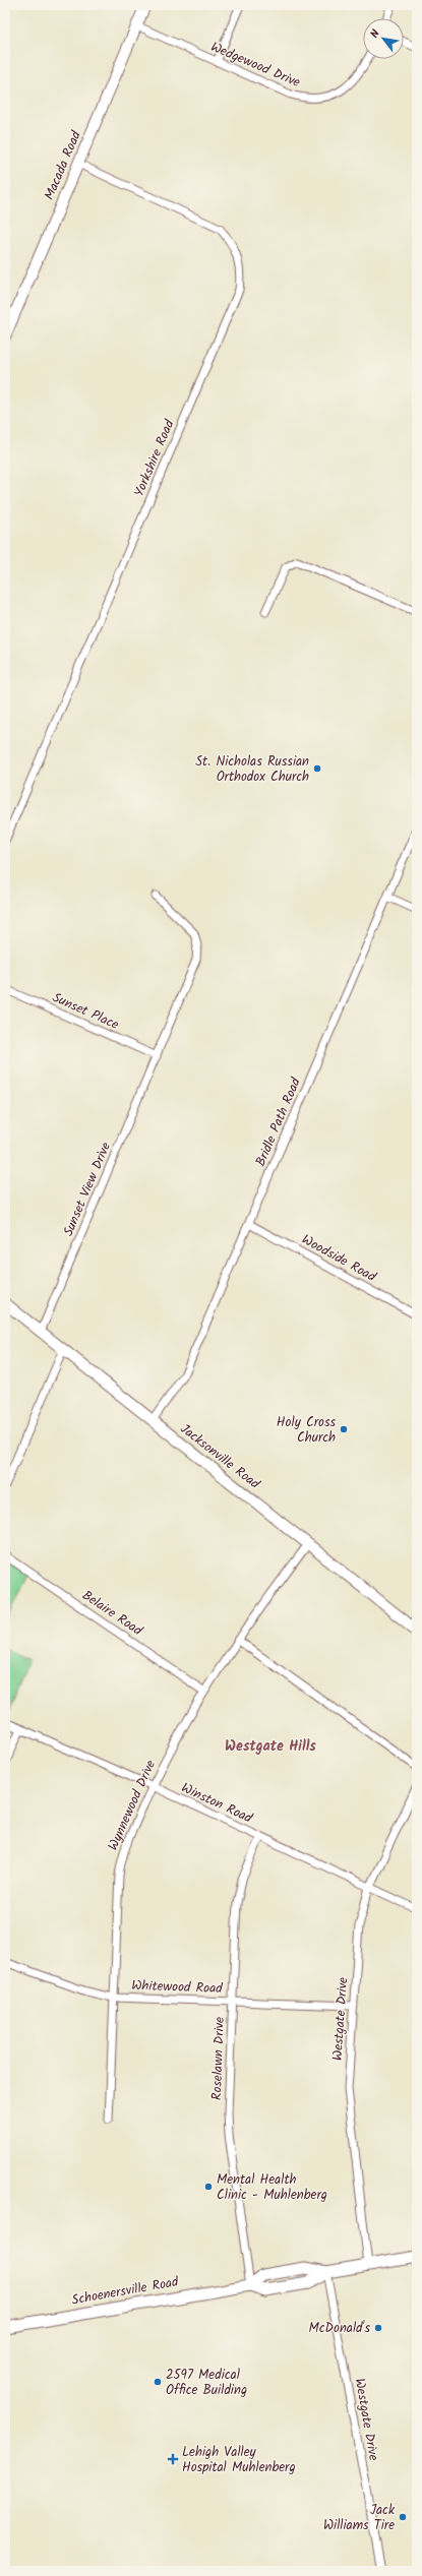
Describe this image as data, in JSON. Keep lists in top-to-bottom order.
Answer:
{
  "streets": {
    "main road": ["Schoenersville Road"],
    "street": [
      "Wedgewood Drive",
      "Macada Road",
      "Yorkshire Road",
      "Sunset Place",
      "Bridle Path Road",
      "Sunset View Drive",
      "Woodside Road",
      "Jacksonville Road",
      "Belaire Road",
      "Winston Road",
      "Wynnewood Drive",
      "Whitewood Road",
      "Westgate Drive",
      "Roselawn Drive"
    ]
  },
  "crossings": [
    ["Wedgewood Drive", "Macada Road"],
    ["Macada Road", "Yorkshire Road"],
    ["Sunset Place", "Sunset View Drive"],
    ["Bridle Path Road", "Woodside Road"],
    ["Bridle Path Road", "Jacksonville Road"],
    ["Sunset View Drive", "Jacksonville Road"],
    ["Jacksonville Road", "Wynnewood Drive"],
    ["Belaire Road", "Wynnewood Drive"],
    ["Winston Road", "Wynnewood Drive"],
    ["Winston Road", "Westgate Drive"],
    ["Winston Road", "Roselawn Drive"],
    ["Wynnewood Drive", "Whitewood Road"],
    ["Whitewood Road", "Westgate Drive"],
    ["Whitewood Road", "Roselawn Drive"],
    ["Westgate Drive", "Schoenersville Road"],
    ["Roselawn Drive", "Schoenersville Road"]
  ],
  "districts": ["Westgate Hills"],
  "places": {
    "other": [
      "St. Nicholas Russian Orthodox Church",
      "Holy Cross Church",
      "Mental Health Clinic - Muhlenberg",
      "McDonald's",
      "2597 Medical Office Building",
      "Jack Williams Tire"
    ],
    "health": ["Lehigh Valley Hospital Muhlenberg"]
  },
  "north": "top left"
}
